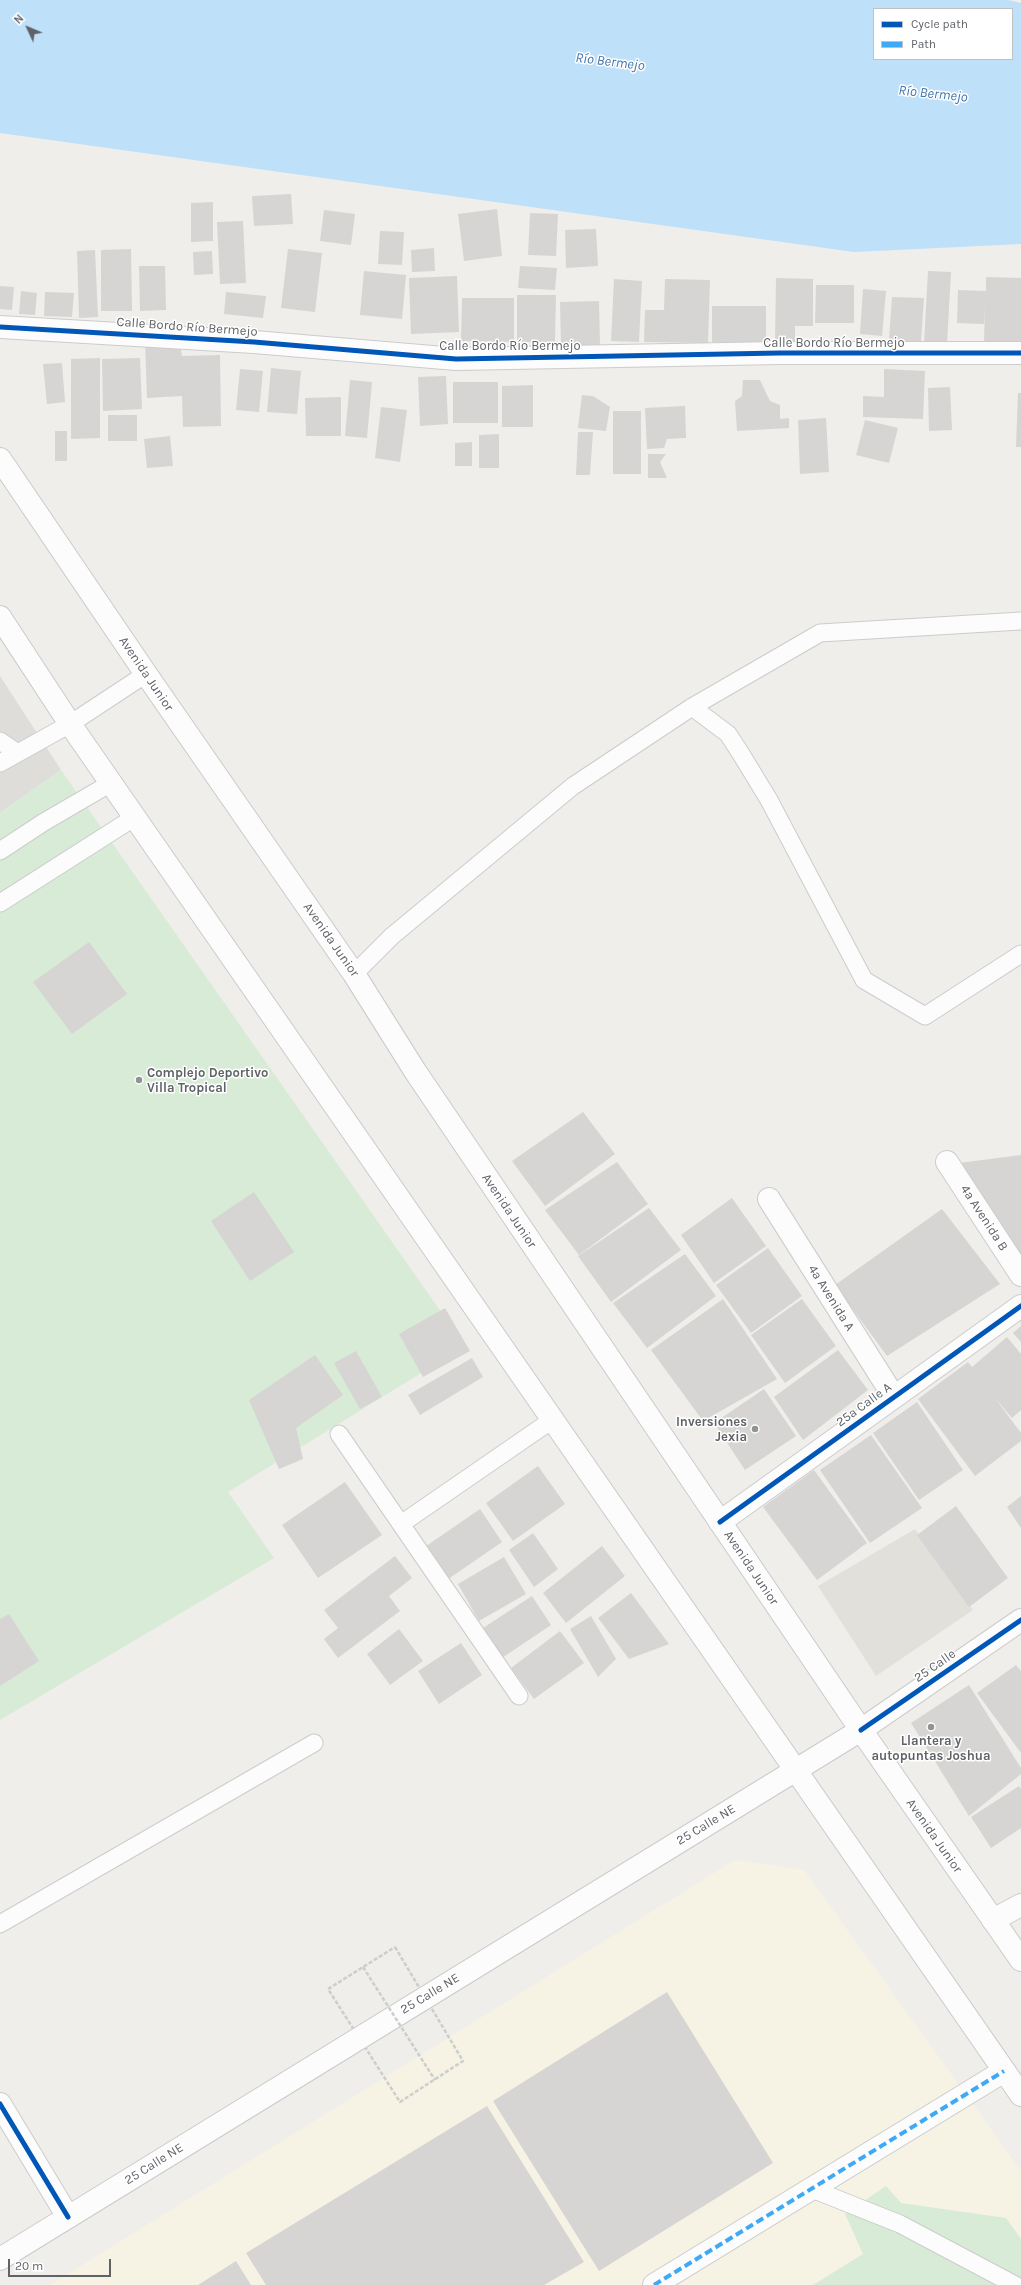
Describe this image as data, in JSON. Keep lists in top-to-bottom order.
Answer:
{
  "streets": {
    "main road": [
      "Calle Bordo Río Bermejo",
      "Avenida Junior",
      "4a Avenida B",
      "4a Avenida A",
      "25a Calle A",
      "25 Calle",
      "25 Calle NE"
    ]
  },
  "crossings": [
    ["Avenida Junior", "25a Calle A"],
    ["Avenida Junior", "25 Calle"],
    ["Avenida Junior", "25 Calle NE"],
    ["4a Avenida A", "25a Calle A"],
    ["25 Calle", "25 Calle NE"]
  ],
  "water": ["Río Bermejo"],
  "places": ["Complejo Deportivo Villa Tropical", "Inversiones Jexia", "Llantera y autopuntas Joshua"],
  "legend": ["Cycle path", "Path"],
  "scale_bar": "20 m",
  "north": "top left"
}
